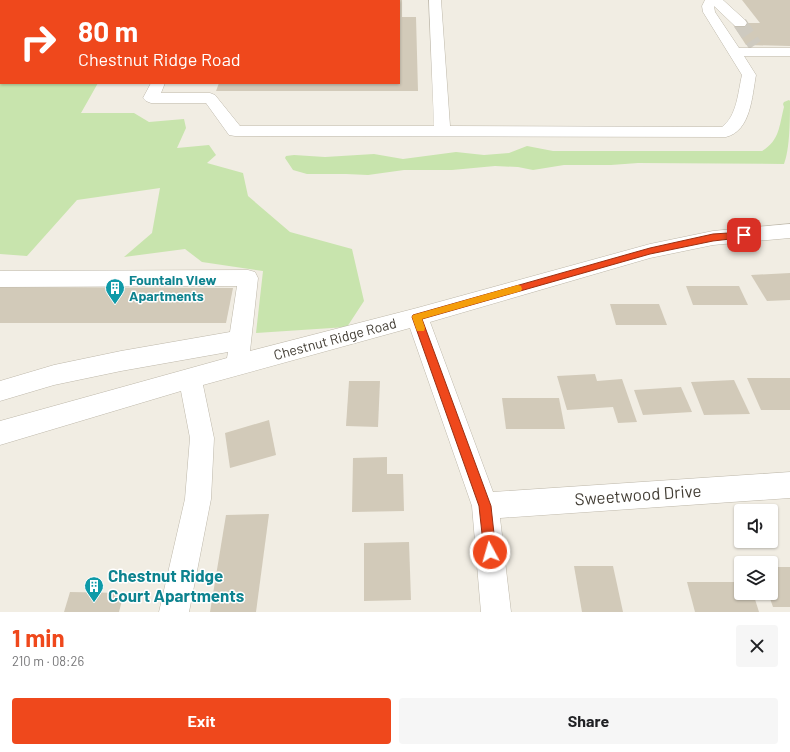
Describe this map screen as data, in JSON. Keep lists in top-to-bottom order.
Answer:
{
  "streets": {
    "street": ["Chestnut Ridge Road", "Sweetwood Drive"]
  },
  "places": {
    "building": ["Fountain View Apartments", "Chestnut Ridge Court Apartments"]
  },
  "page": {
    "turn": ["80 m", "Chestnut Ridge Road"],
    "heading": ["1 min", "210 m · 08:26"],
    "buttons": ["Exit", "Share"]
  }
}
